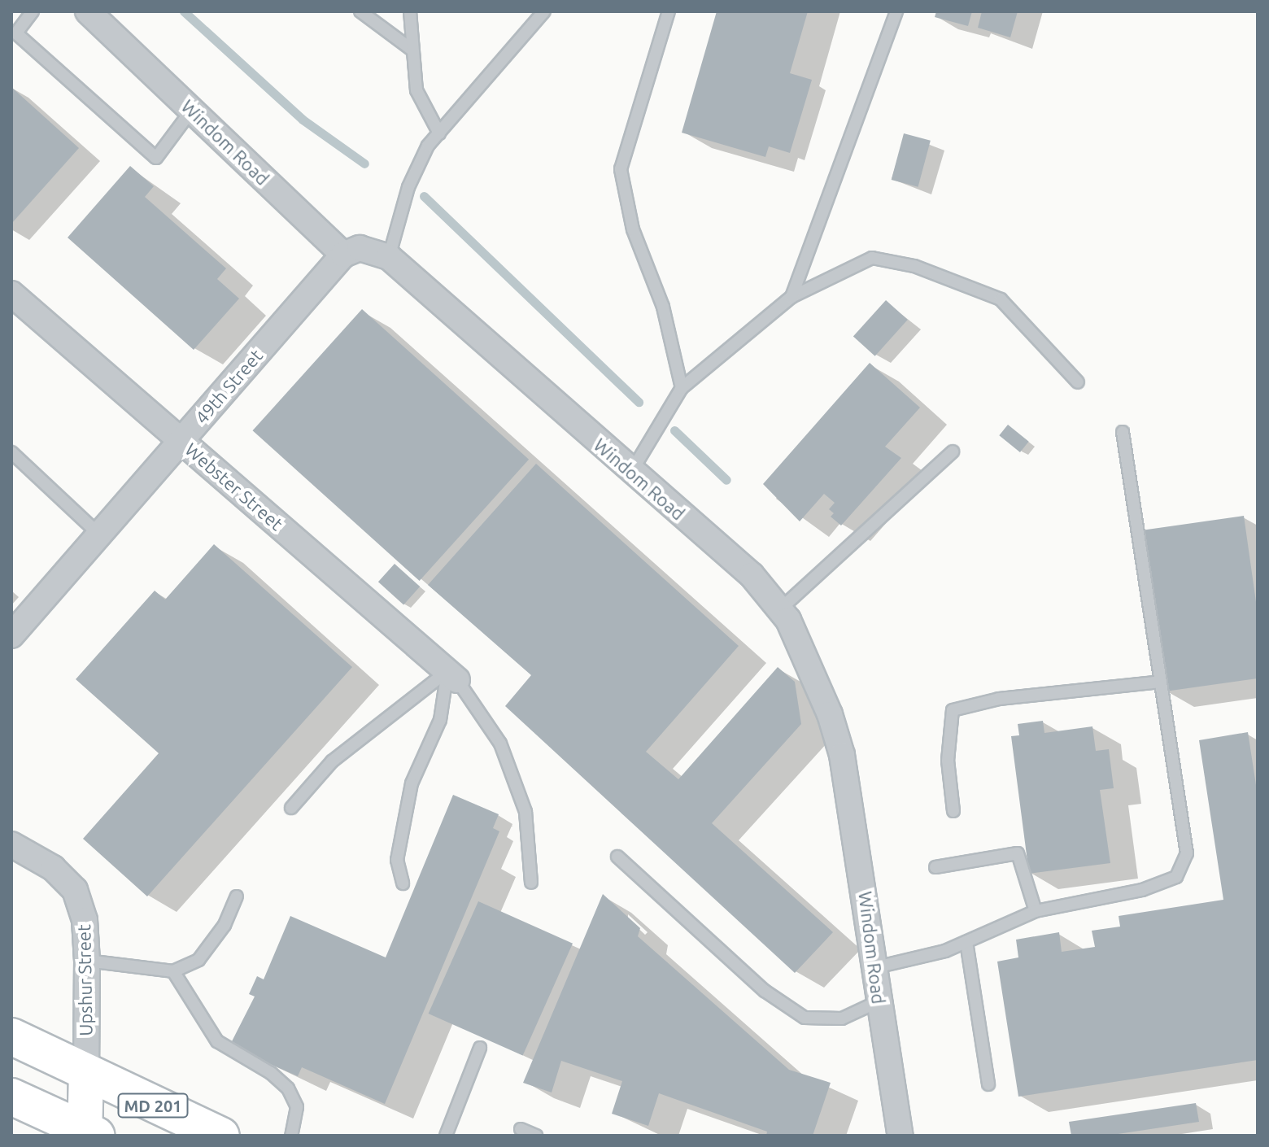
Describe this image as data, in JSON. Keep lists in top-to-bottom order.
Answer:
{
  "streets": {
    "main road": ["MD 201"],
    "street": [
      "Windom Road",
      "49th Street",
      "Webster Street",
      "Upshur Street"
    ]
  },
  "crossings": [
    ["Windom Road", "49th Street"],
    ["49th Street", "Webster Street"],
    ["Upshur Street", "MD 201"]
  ]
}
